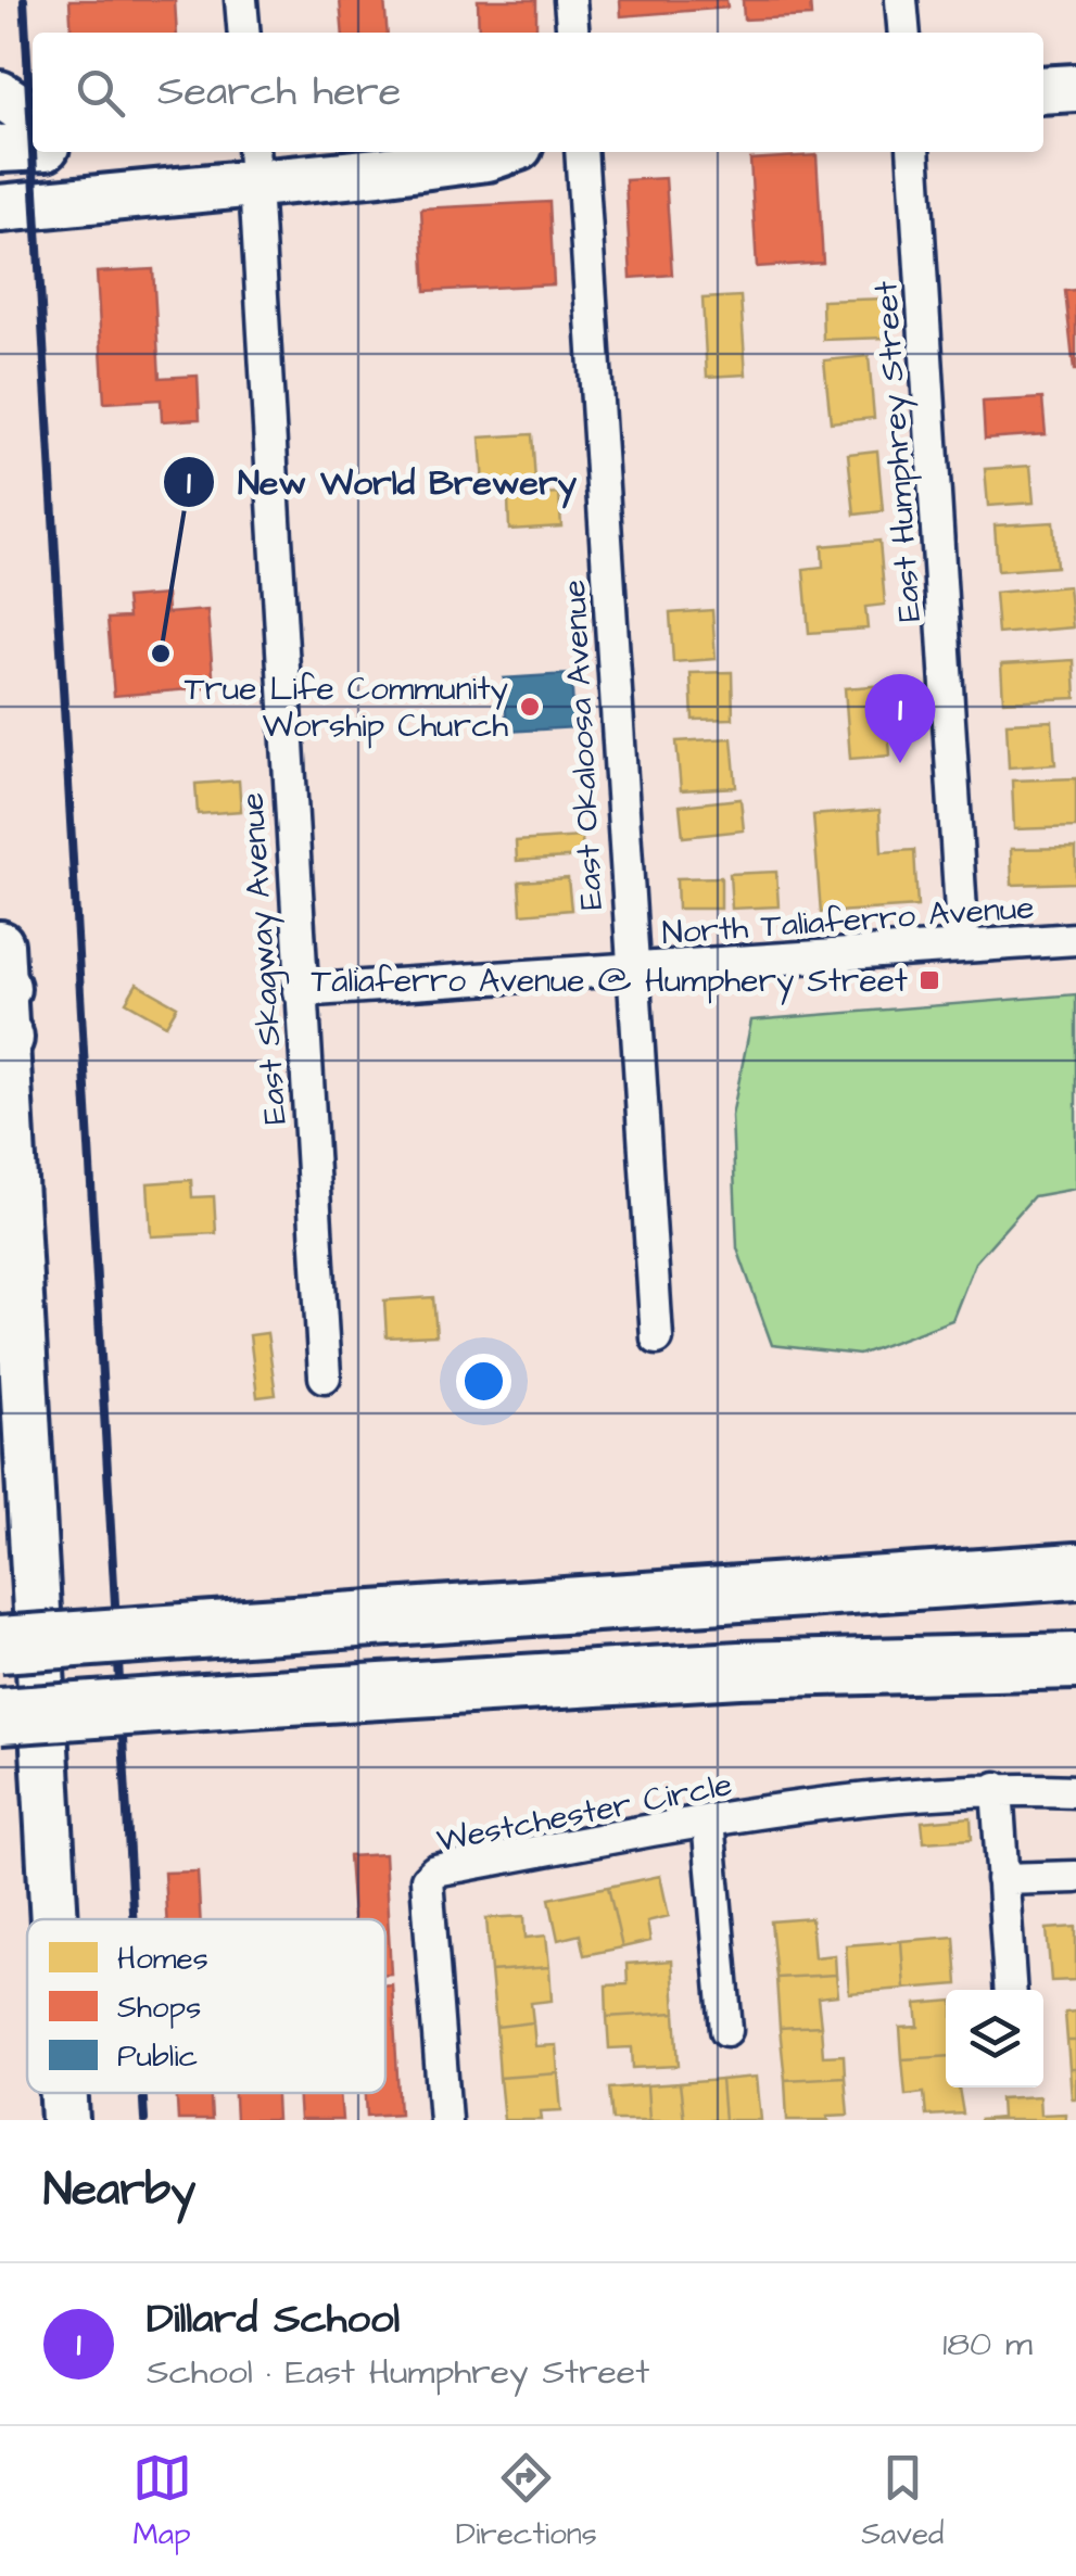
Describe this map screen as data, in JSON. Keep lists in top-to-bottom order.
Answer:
{
  "streets": {
    "street": [
      "East Humphrey Street",
      "East Okaloosa Avenue",
      "North Taliaferro Avenue",
      "East Skagway Avenue",
      "Westchester Circle"
    ]
  },
  "crossings": [
    ["East Humphrey Street", "North Taliaferro Avenue"],
    ["East Okaloosa Avenue", "North Taliaferro Avenue"],
    ["North Taliaferro Avenue", "East Skagway Avenue"]
  ],
  "places": {
    "other": ["New World Brewery", "True Life Community Worship Church"],
    "transit": ["Taliaferro Avenue @ Humphery Street"]
  },
  "legend": ["Homes", "Shops", "Public"],
  "page": {
    "search": "Search here",
    "pins": "1",
    "heading": "Nearby",
    "list": [
      {
        "mark": "1",
        "name": "Dillard School",
        "note": "School · East Humphrey Street",
        "value": "180 m"
      }
    ],
    "nav": ["Map", "Directions", "Saved"]
  }
}
